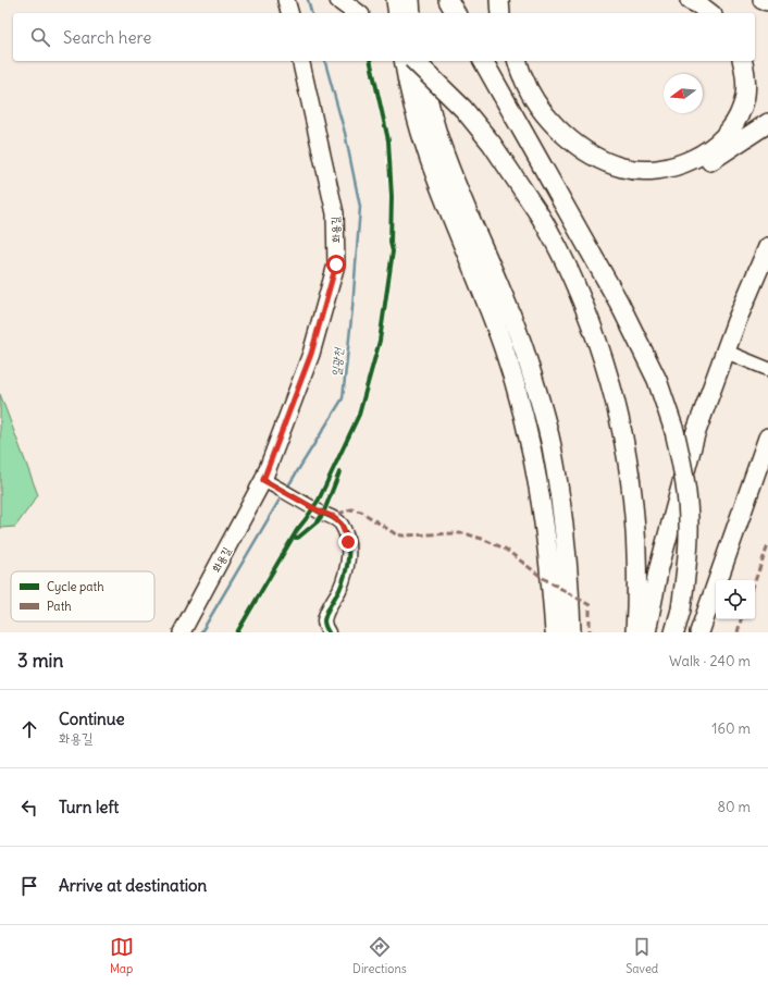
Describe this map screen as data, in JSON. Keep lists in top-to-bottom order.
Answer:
{
  "streets": {
    "main road": ["화용길"]
  },
  "water": ["일광천"],
  "legend": ["Cycle path", "Path"],
  "north": "left",
  "page": {
    "search": "Search here",
    "heading": ["3 min", "Walk · 240 m"],
    "list": [
      ["Continue", "화용길", "160 m"],
      ["Turn left", "80 m"],
      "Arrive at destination"
    ],
    "nav": ["Map", "Directions", "Saved"]
  }
}
